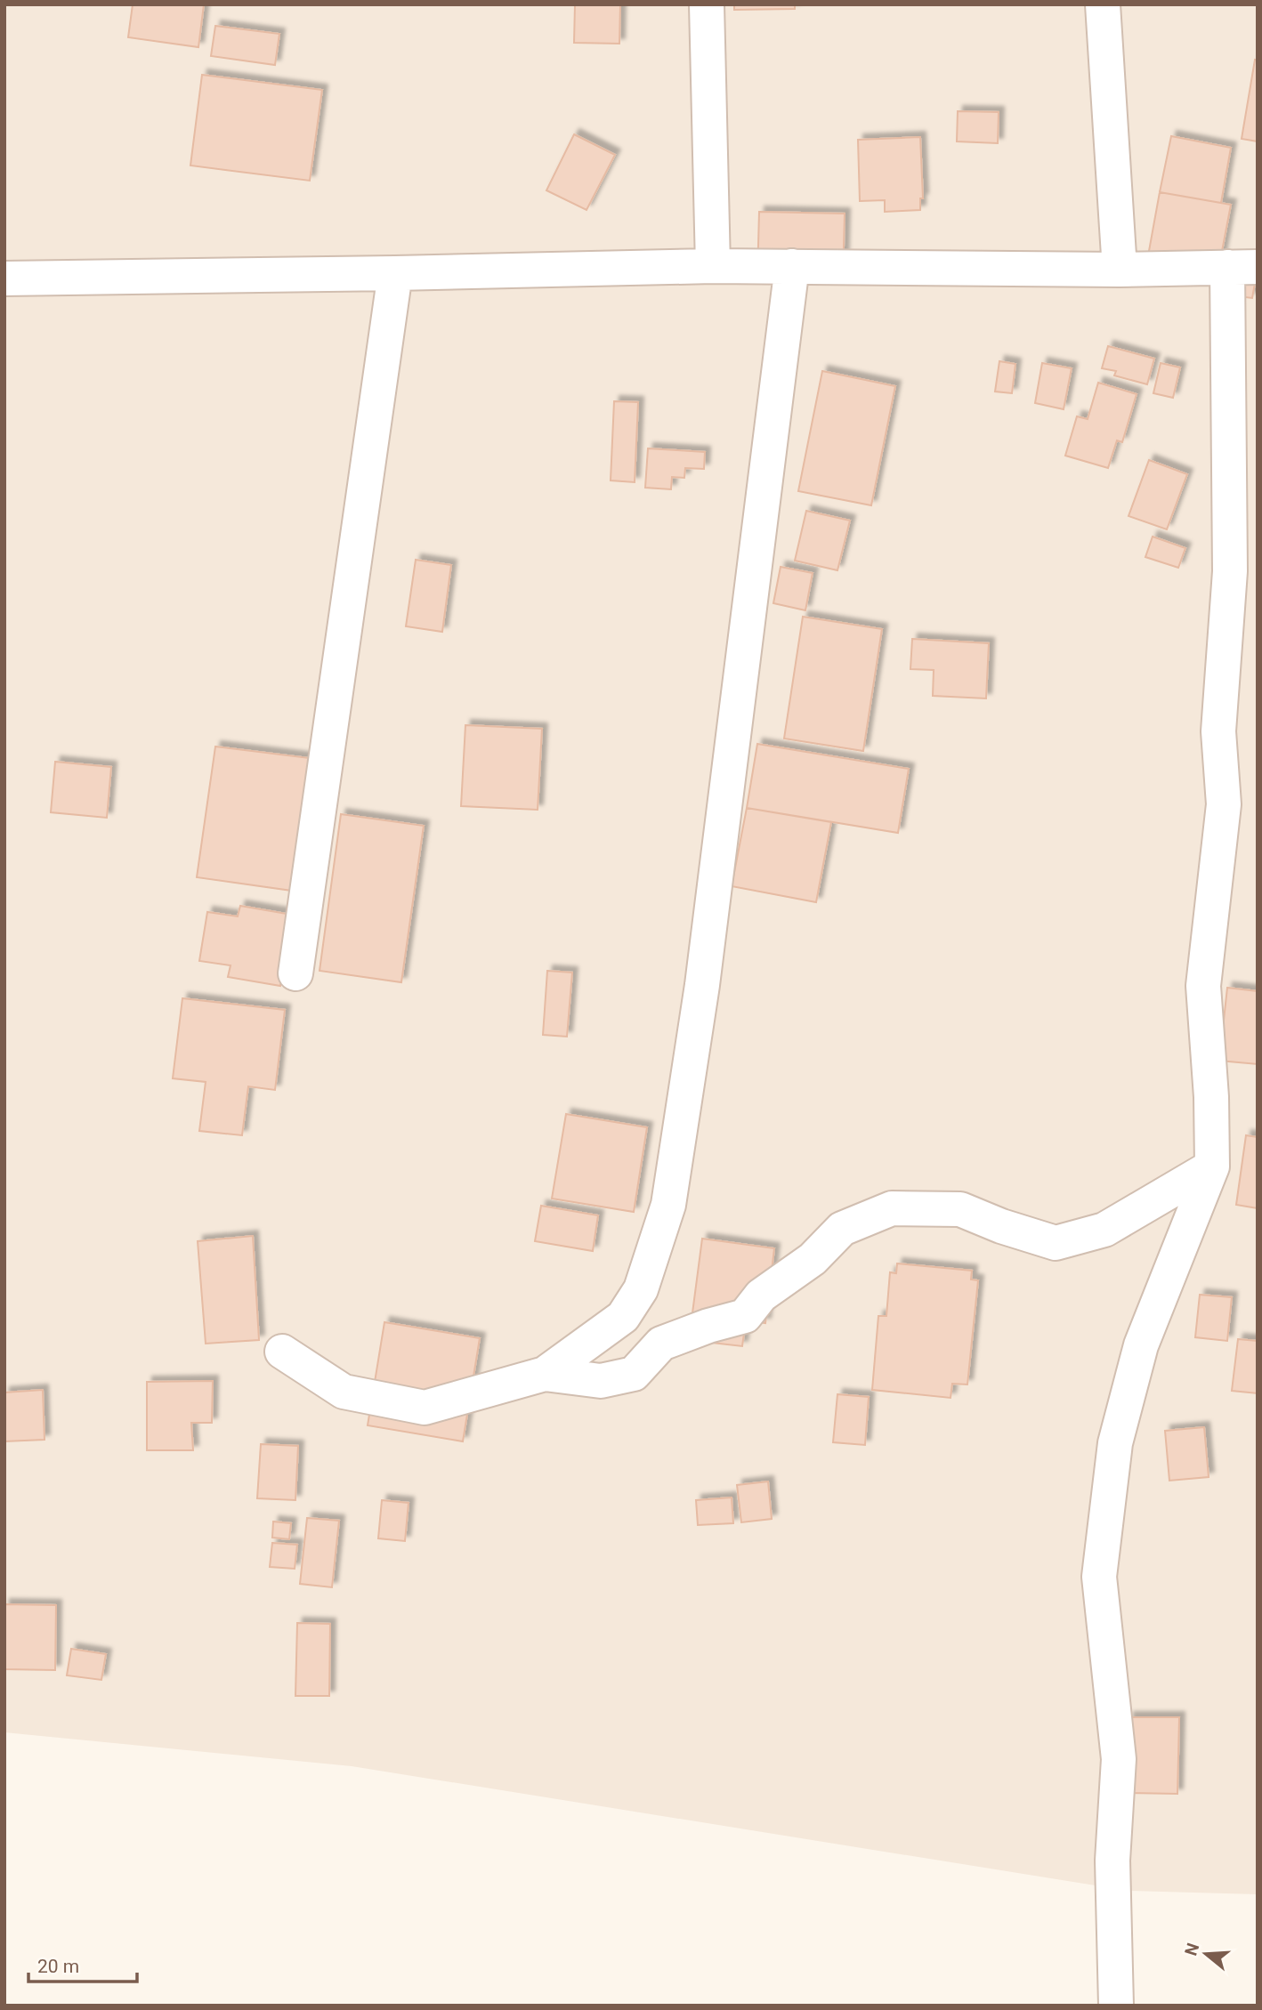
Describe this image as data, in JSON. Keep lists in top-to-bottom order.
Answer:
{
  "scale_bar": "20 m",
  "north": "left"
}
